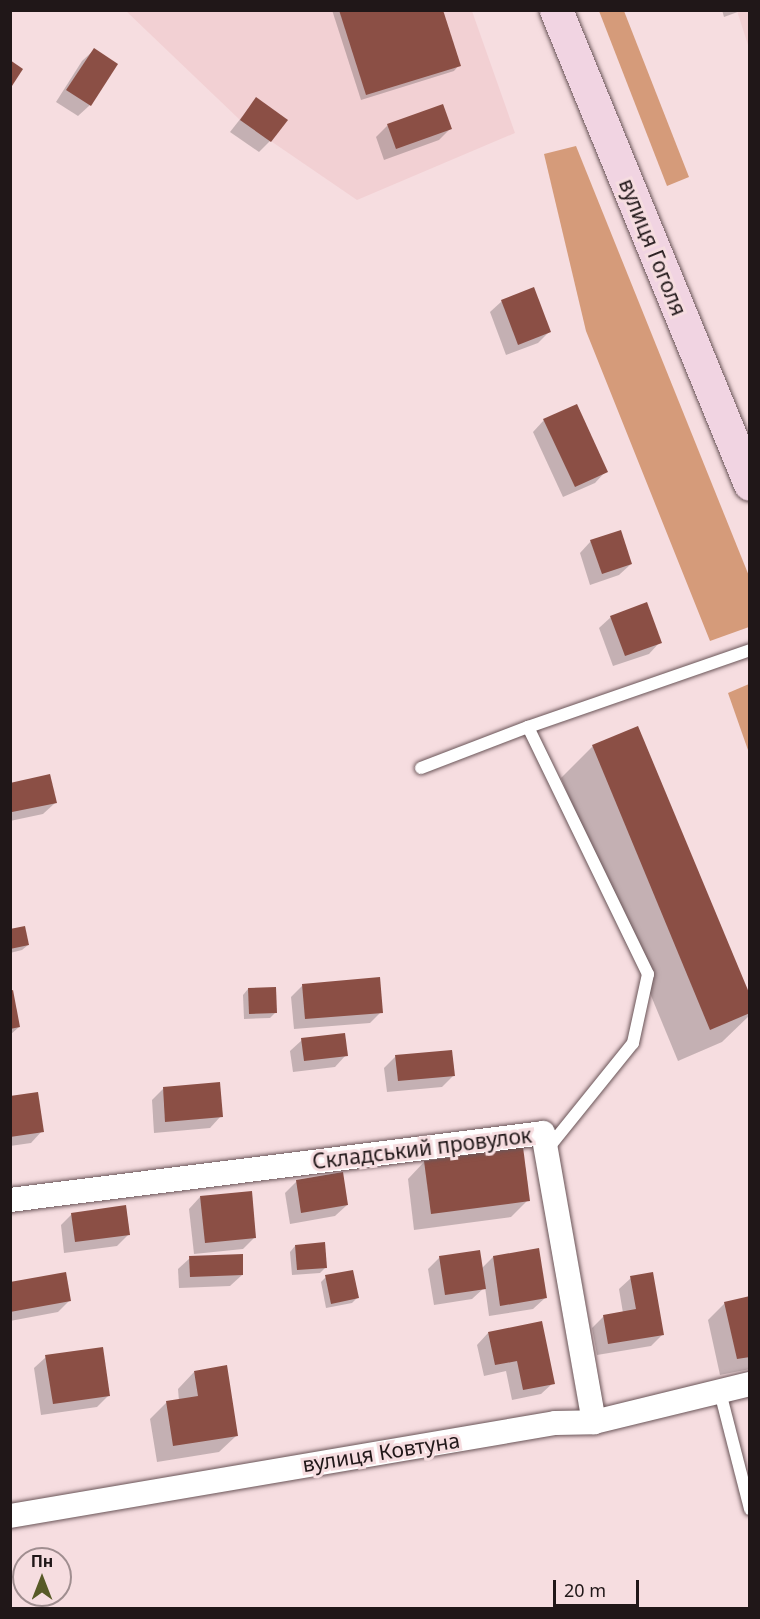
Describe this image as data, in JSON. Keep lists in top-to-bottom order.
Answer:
{
  "streets": {
    "street": ["вулиця Гоголя", "Складський провулок", "вулиця Ковтуна"]
  },
  "crossings": [
    ["Складський провулок", "вулиця Ковтуна"]
  ],
  "scale_bar": "20 m",
  "north": "top"
}
